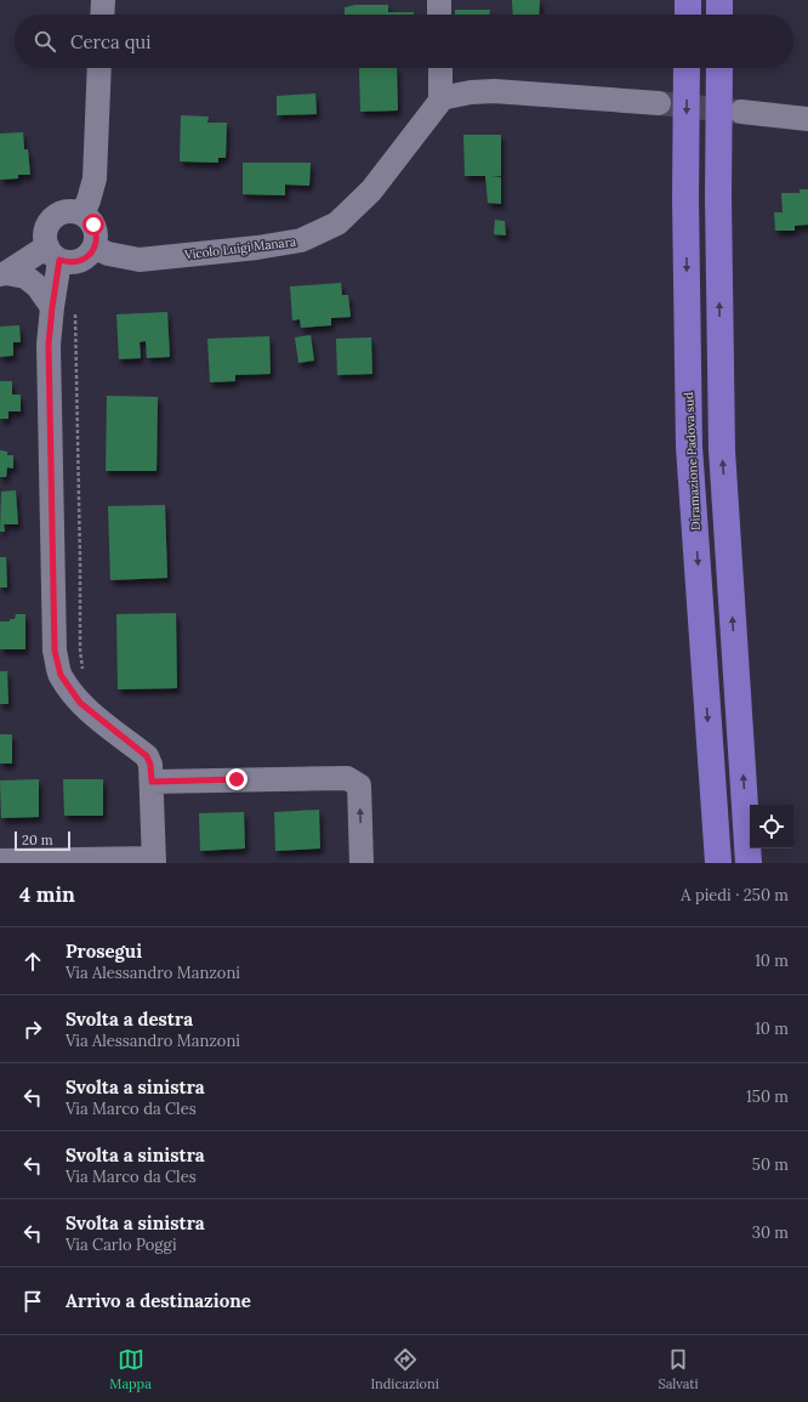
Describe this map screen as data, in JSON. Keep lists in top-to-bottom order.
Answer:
{
  "streets": {
    "highway": ["Diramazione Padova sud"],
    "street": ["Vicolo Luigi Manara"]
  },
  "scale_bar": "20 m",
  "page": {
    "search": "Cerca qui",
    "scale": "20 m",
    "heading": ["4 min", "A piedi · 250 m"],
    "list": [
      ["Prosegui", "Via Alessandro Manzoni", "10 m"],
      ["Svolta a destra", "Via Alessandro Manzoni", "10 m"],
      ["Svolta a sinistra", "Via Marco da Cles", "150 m"],
      ["Svolta a sinistra", "Via Marco da Cles", "50 m"],
      ["Svolta a sinistra", "Via Carlo Poggi", "30 m"],
      "Arrivo a destinazione"
    ],
    "nav": ["Mappa", "Indicazioni", "Salvati"]
  }
}
